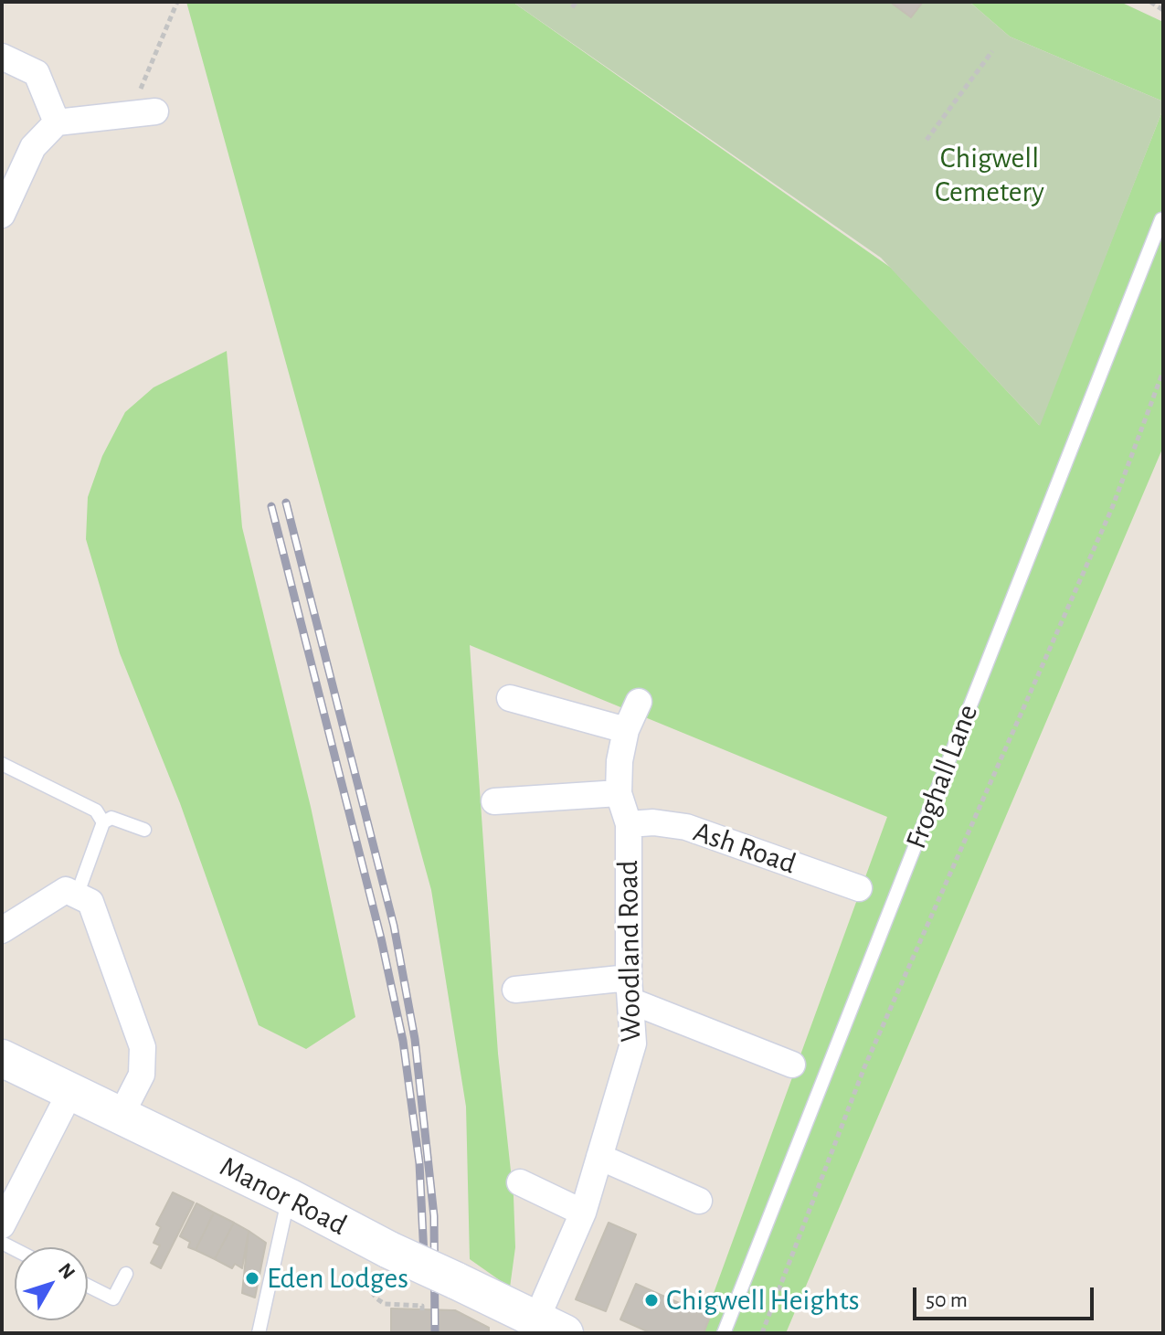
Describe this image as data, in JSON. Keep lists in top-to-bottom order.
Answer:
{
  "streets": {
    "main road": ["Manor Road"],
    "street": ["Ash Road", "Woodland Road"],
    "lane": ["Froghall Lane"]
  },
  "crossings": [
    ["Ash Road", "Woodland Road"],
    ["Woodland Road", "Manor Road"]
  ],
  "parks": ["Chigwell Cemetery"],
  "places": ["Eden Lodges", "Chigwell Heights"],
  "scale_bar": "50 m",
  "north": "top right"
}
